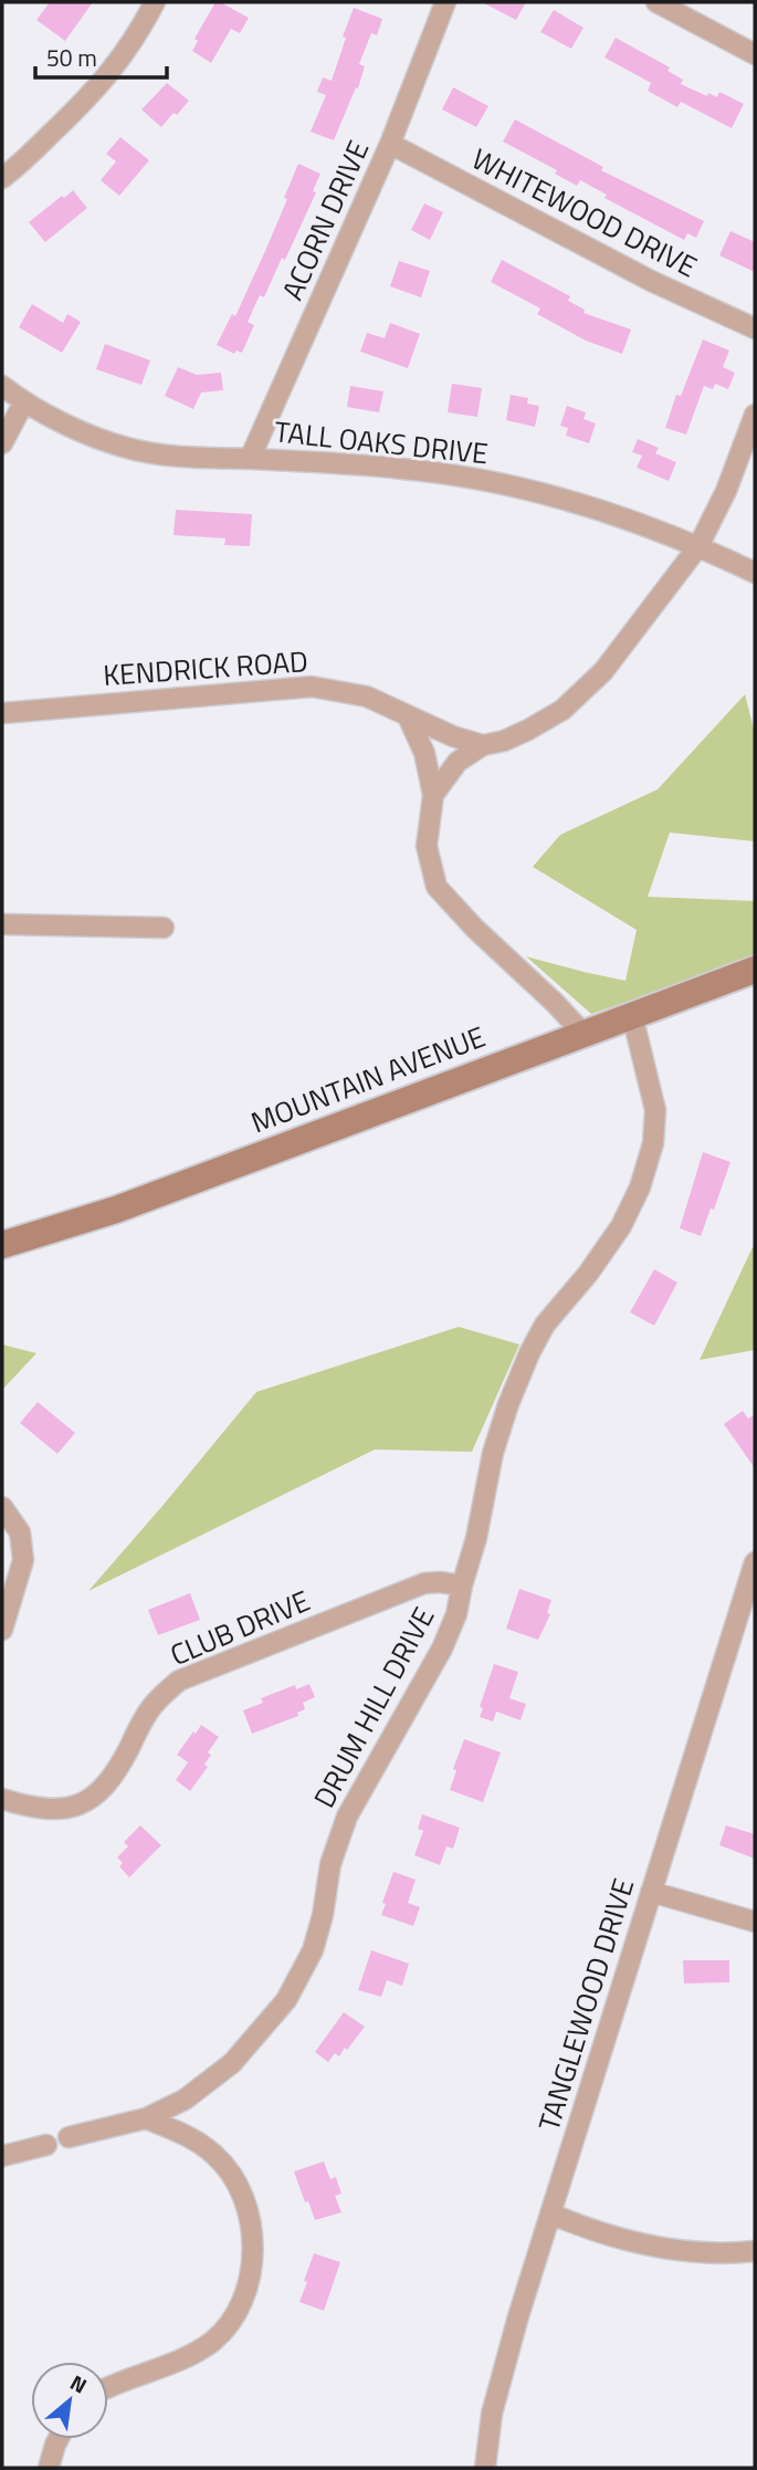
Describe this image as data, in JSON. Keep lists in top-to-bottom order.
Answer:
{
  "streets": {
    "main road": ["MOUNTAIN AVENUE"],
    "street": [
      "WHITEWOOD DRIVE",
      "ACORN DRIVE",
      "TALL OAKS DRIVE",
      "KENDRICK ROAD",
      "CLUB DRIVE",
      "DRUM HILL DRIVE",
      "TANGLEWOOD DRIVE"
    ]
  },
  "crossings": [
    ["WHITEWOOD DRIVE", "ACORN DRIVE"],
    ["ACORN DRIVE", "TALL OAKS DRIVE"],
    ["MOUNTAIN AVENUE", "DRUM HILL DRIVE"],
    ["CLUB DRIVE", "DRUM HILL DRIVE"]
  ],
  "scale_bar": "50 m",
  "north": "top right"
}
